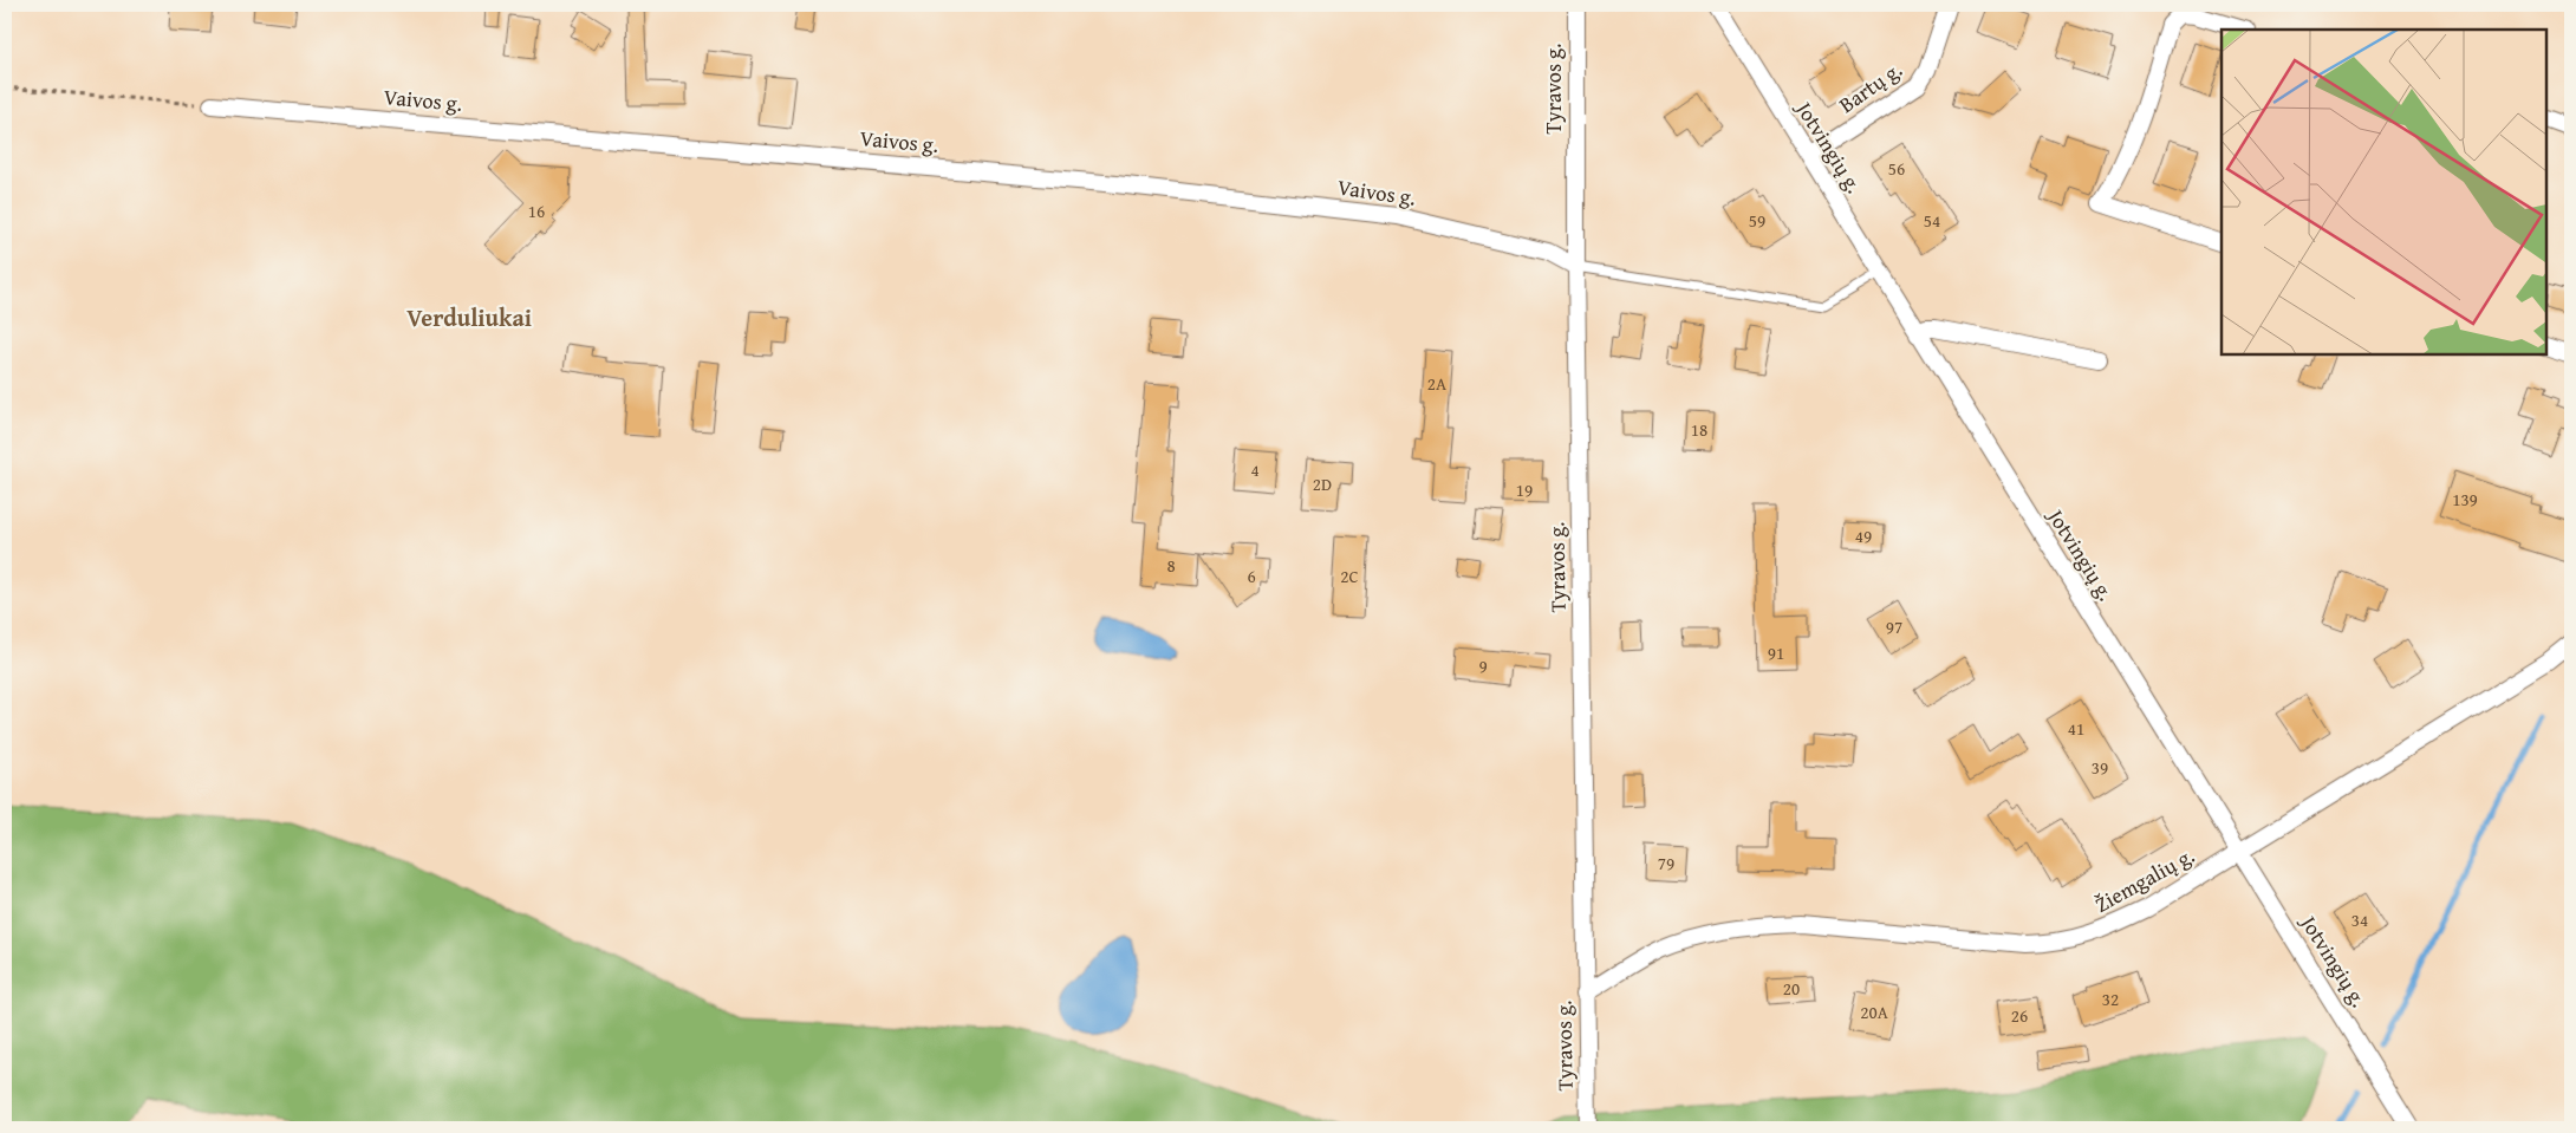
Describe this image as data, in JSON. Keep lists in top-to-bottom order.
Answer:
{
  "streets": {
    "street": [
      "Bartų g.",
      "Tyravos g.",
      "Vaivos g.",
      "Jotvingių g.",
      "Žiemgalių g."
    ]
  },
  "crossings": [
    ["Bartų g.", "Jotvingių g."],
    ["Tyravos g.", "Vaivos g."],
    ["Tyravos g.", "Žiemgalių g."],
    ["Jotvingių g.", "Žiemgalių g."]
  ],
  "districts": ["Verduliukai"],
  "house_numbers": [
    "56",
    "16",
    "59",
    "54",
    "2A",
    "18",
    "4",
    "2D",
    "19",
    "139",
    "49",
    "8",
    "6",
    "2C",
    "97",
    "91",
    "9",
    "41",
    "39",
    "79",
    "34",
    "20",
    "32",
    "20A",
    "26"
  ]
}
